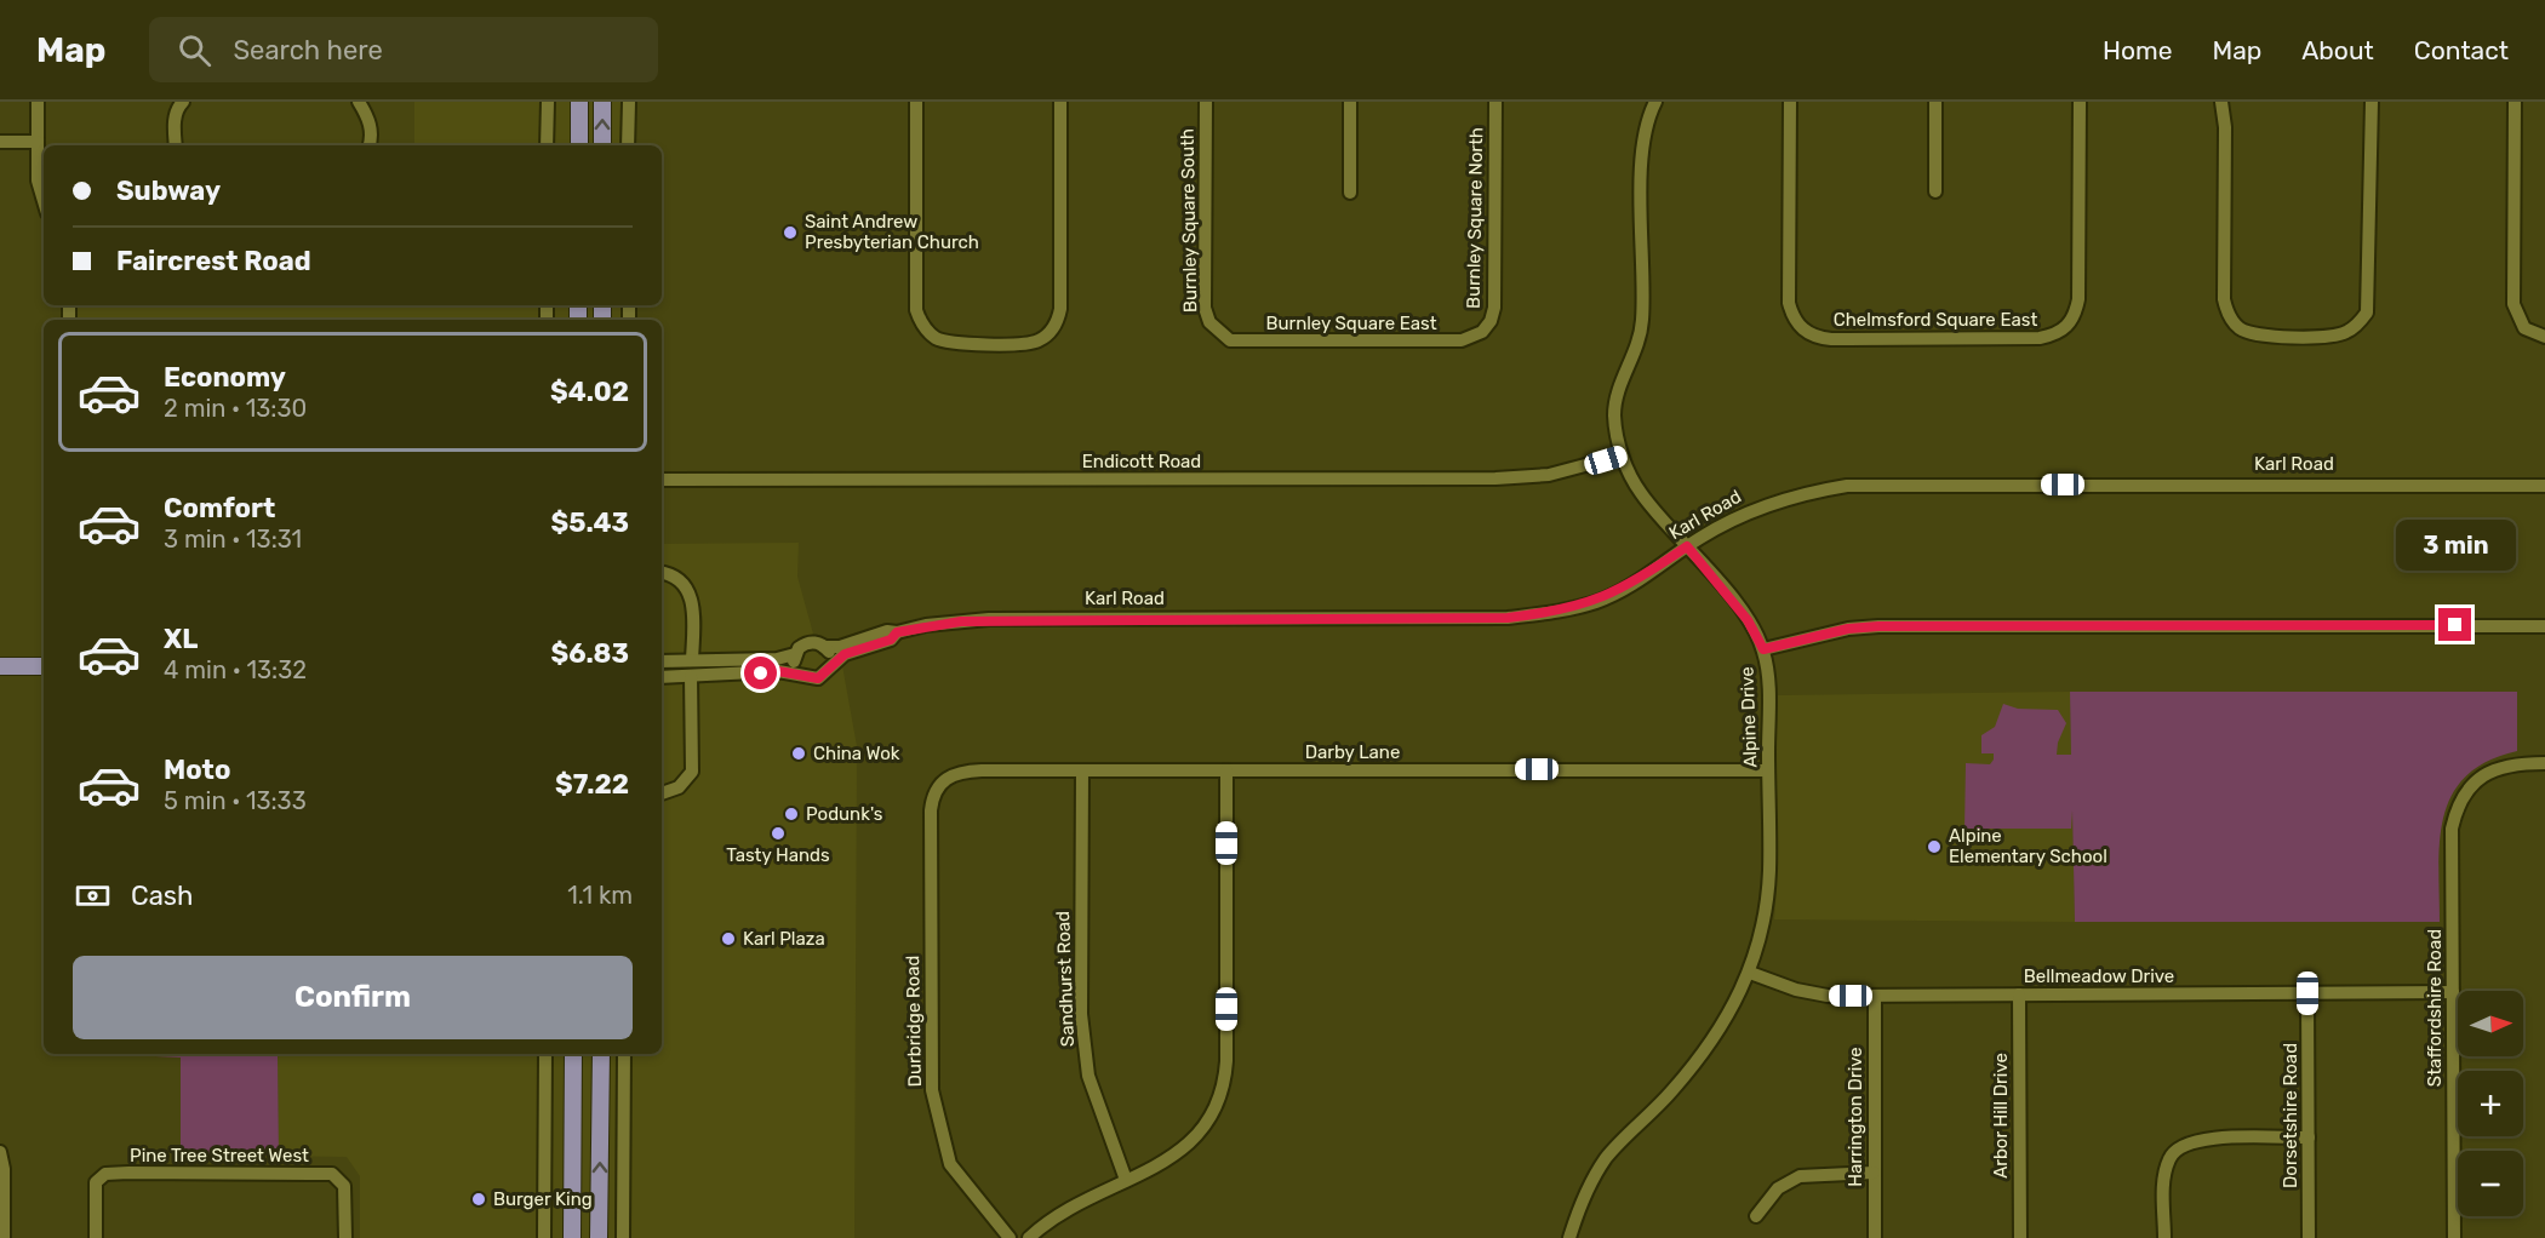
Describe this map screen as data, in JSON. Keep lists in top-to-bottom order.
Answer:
{
  "streets": {
    "street": [
      "Burnley Square North",
      "Burnley Square South",
      "Chelmsford Square East",
      "Burnley Square East",
      "Endicott Road",
      "Karl Road",
      "Alpine Drive",
      "Darby Lane",
      "Bellmeadow Drive",
      "Sandhurst Road",
      "Staffordshire Road",
      "Durbridge Road",
      "Arbor Hill Drive",
      "Dorsetshire Road",
      "Harrington Drive",
      "Pine Tree Street West"
    ]
  },
  "crossings": [
    ["Burnley Square North", "Burnley Square East"],
    ["Burnley Square South", "Burnley Square East"],
    ["Endicott Road", "Alpine Drive"],
    ["Karl Road", "Alpine Drive"],
    ["Alpine Drive", "Darby Lane"],
    ["Alpine Drive", "Bellmeadow Drive"],
    ["Darby Lane", "Sandhurst Road"],
    ["Darby Lane", "Durbridge Road"],
    ["Bellmeadow Drive", "Staffordshire Road"],
    ["Bellmeadow Drive", "Arbor Hill Drive"],
    ["Bellmeadow Drive", "Dorsetshire Road"],
    ["Bellmeadow Drive", "Harrington Drive"]
  ],
  "places": [
    "Saint Andrew Presbyterian Church",
    "China Wok",
    "Podunk's",
    "Tasty Hands",
    "Alpine Elementary School",
    "Karl Plaza",
    "Burger King"
  ],
  "north": "right",
  "page": {
    "header": "Map",
    "search": "Search here",
    "nav": [
      "Home",
      "Map",
      "About",
      "Contact"
    ],
    "banner": ["Subway", "Faircrest Road"],
    "list": [
      {
        "name": "Economy",
        "note": "2 min · 13:30",
        "value": "$4.02"
      },
      {
        "name": "Comfort",
        "note": "3 min · 13:31",
        "value": "$5.43"
      },
      {
        "name": "XL",
        "note": "4 min · 13:32",
        "value": "$6.83"
      },
      {
        "name": "Moto",
        "note": "5 min · 13:33",
        "value": "$7.22"
      }
    ],
    "bubble": "3 min",
    "pay": ["Cash", "1.1 km"],
    "buttons": "Confirm",
    "map_buttons": ["+", "−"]
  }
}
